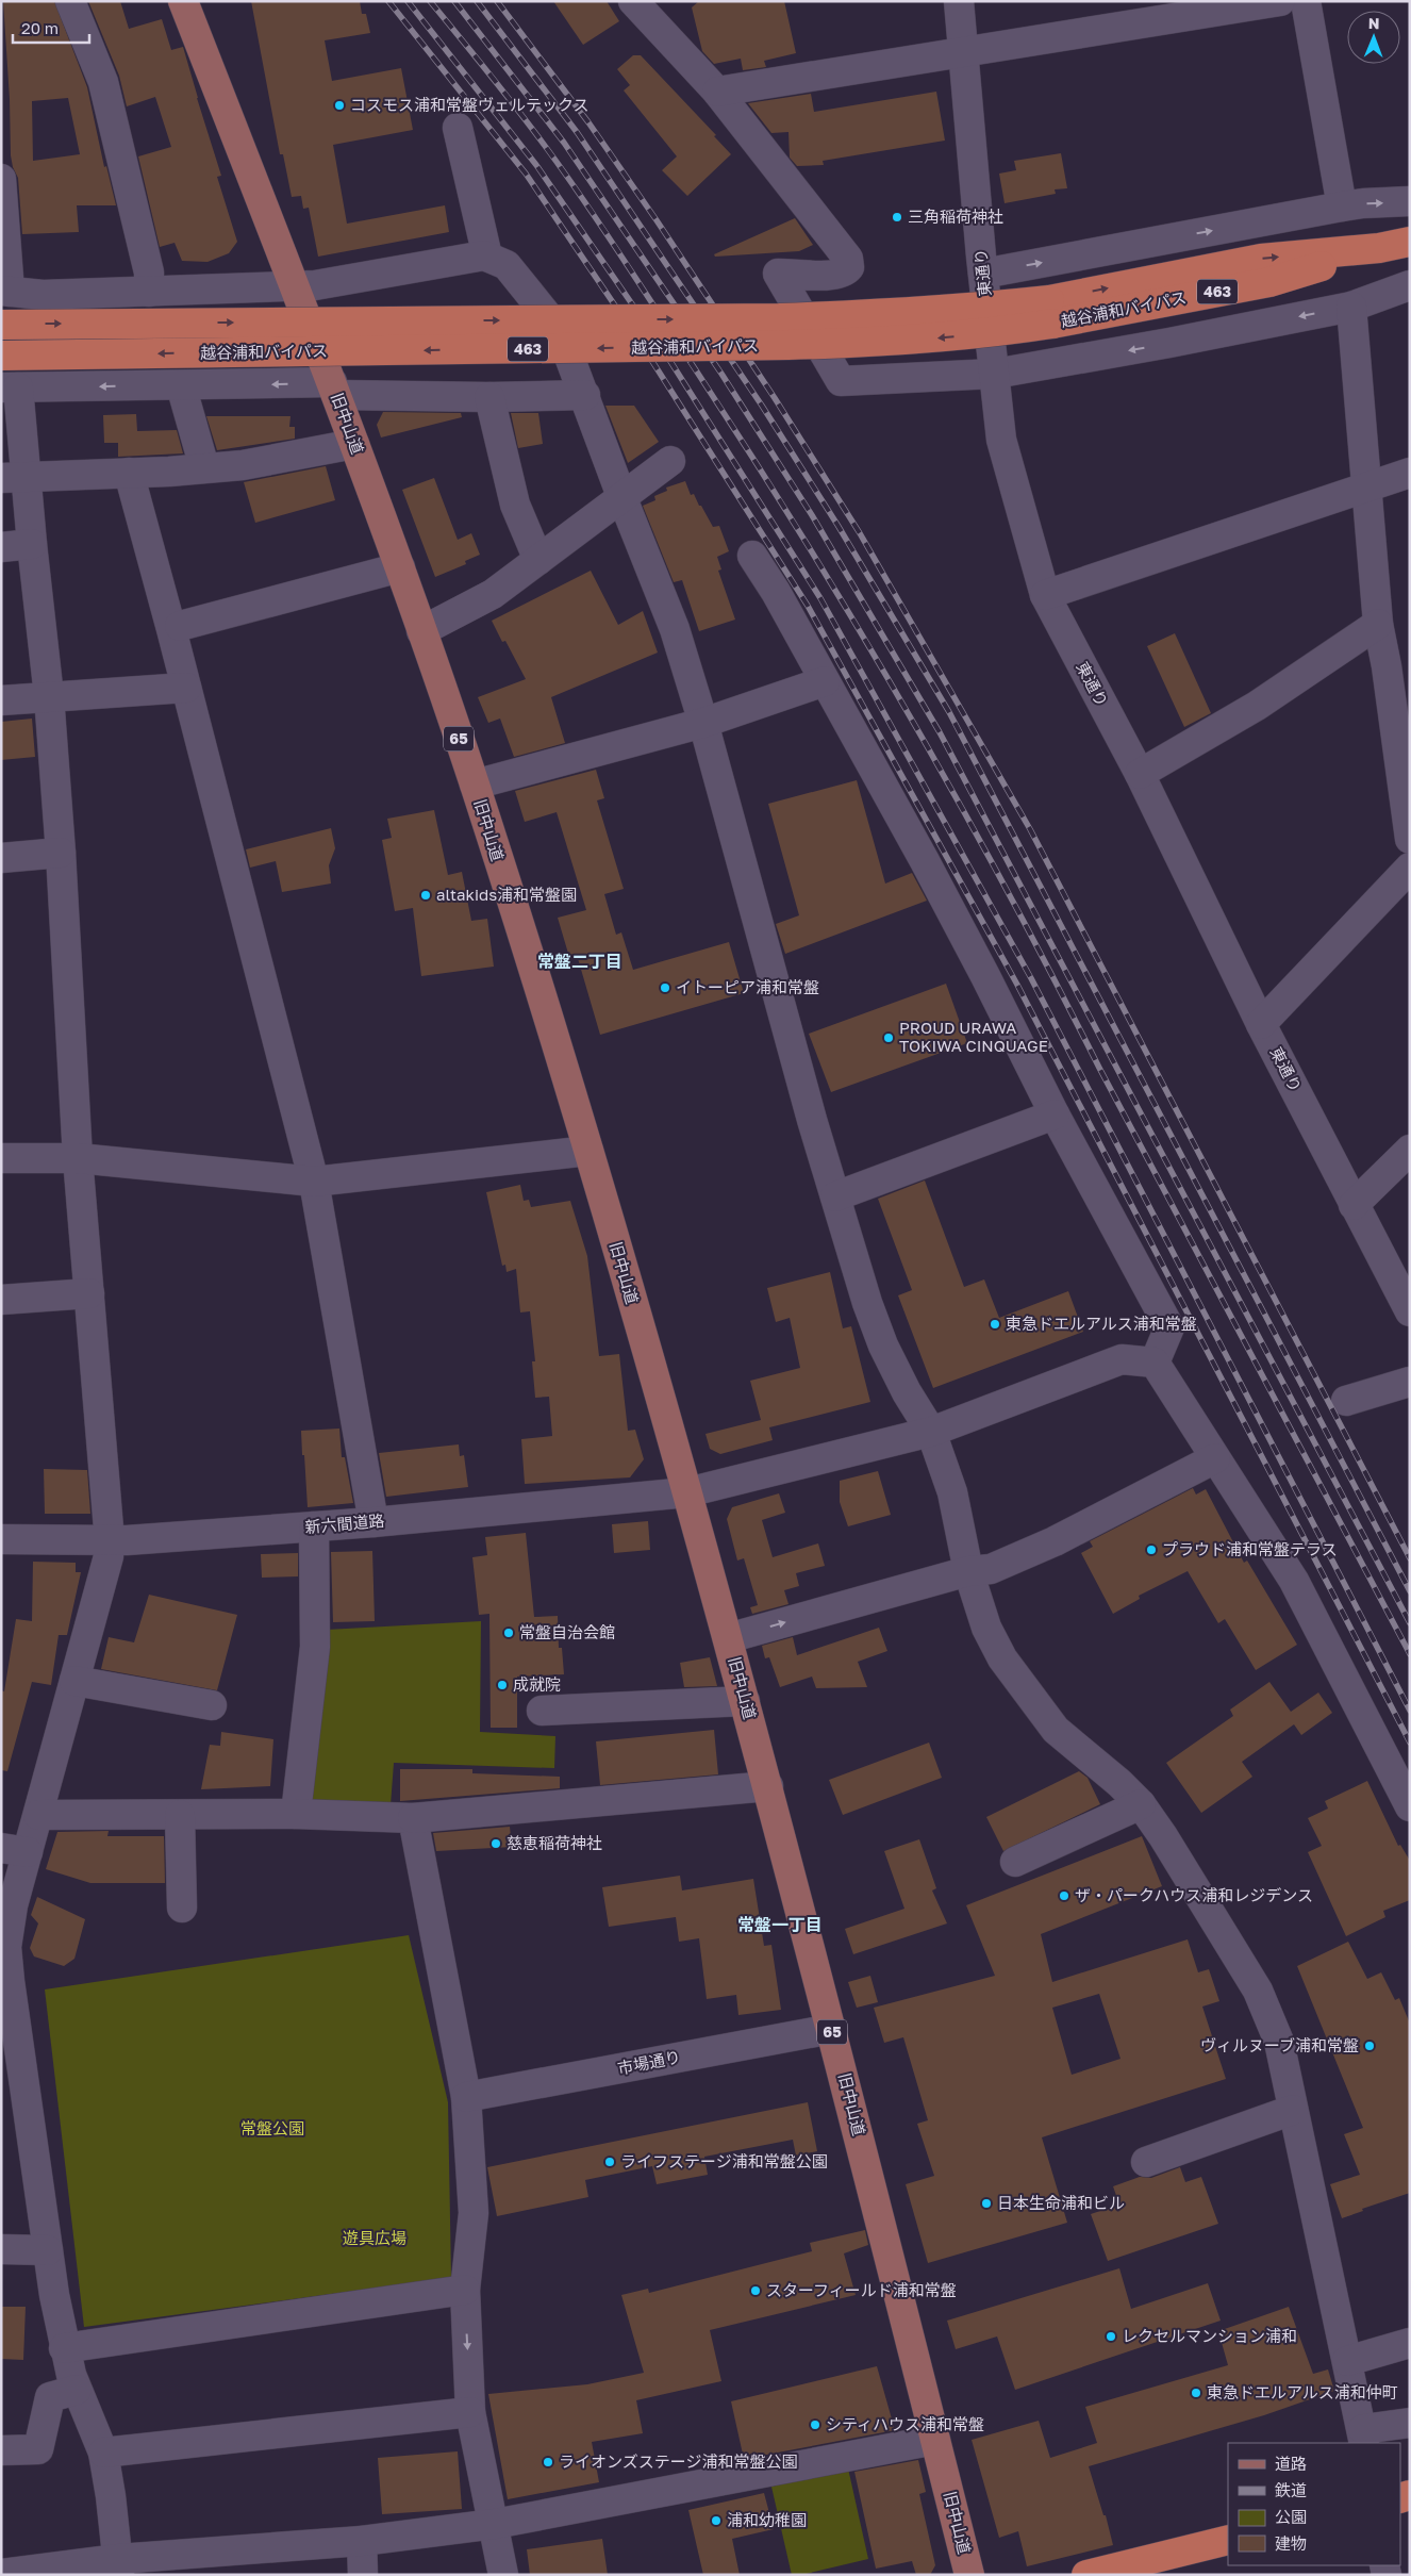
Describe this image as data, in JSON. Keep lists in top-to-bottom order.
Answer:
{
  "streets": {
    "highway": ["463", "越谷浦和バイパス"],
    "main road": ["旧中山道", "65"],
    "street": ["東通り", "新六間道路", "市場通り"]
  },
  "crossings": [
    ["旧中山道", "新六間道路"],
    ["旧中山道", "市場通り"]
  ],
  "districts": ["常盤二丁目", "常盤一丁目"],
  "parks": ["常盤公園", "遊具広場"],
  "places": [
    "コスモス浦和常盤ヴェルテックス",
    "三角稲荷神社",
    "altakids浦和常盤園",
    "イトーピア浦和常盤",
    "PROUD URAWA TOKIWA CINQUAGE",
    "東急ドエルアルス浦和常盤",
    "プラウド浦和常盤テラス",
    "常盤自治会館",
    "成就院",
    "慈恵稲荷神社",
    "ザ・パークハウス浦和レジデンス",
    "ヴィルヌーブ浦和常盤",
    "ライフステージ浦和常盤公園",
    "日本生命浦和ビル",
    "スターフィールド浦和常盤",
    "レクセルマンション浦和",
    "東急ドエルアルス浦和仲町",
    "シティハウス浦和常盤",
    "ライオンズステージ浦和常盤公園",
    "浦和幼稚園"
  ],
  "legend": [
    "道路",
    "鉄道",
    "公園",
    "建物"
  ],
  "scale_bar": "20 m",
  "north": "top"
}
